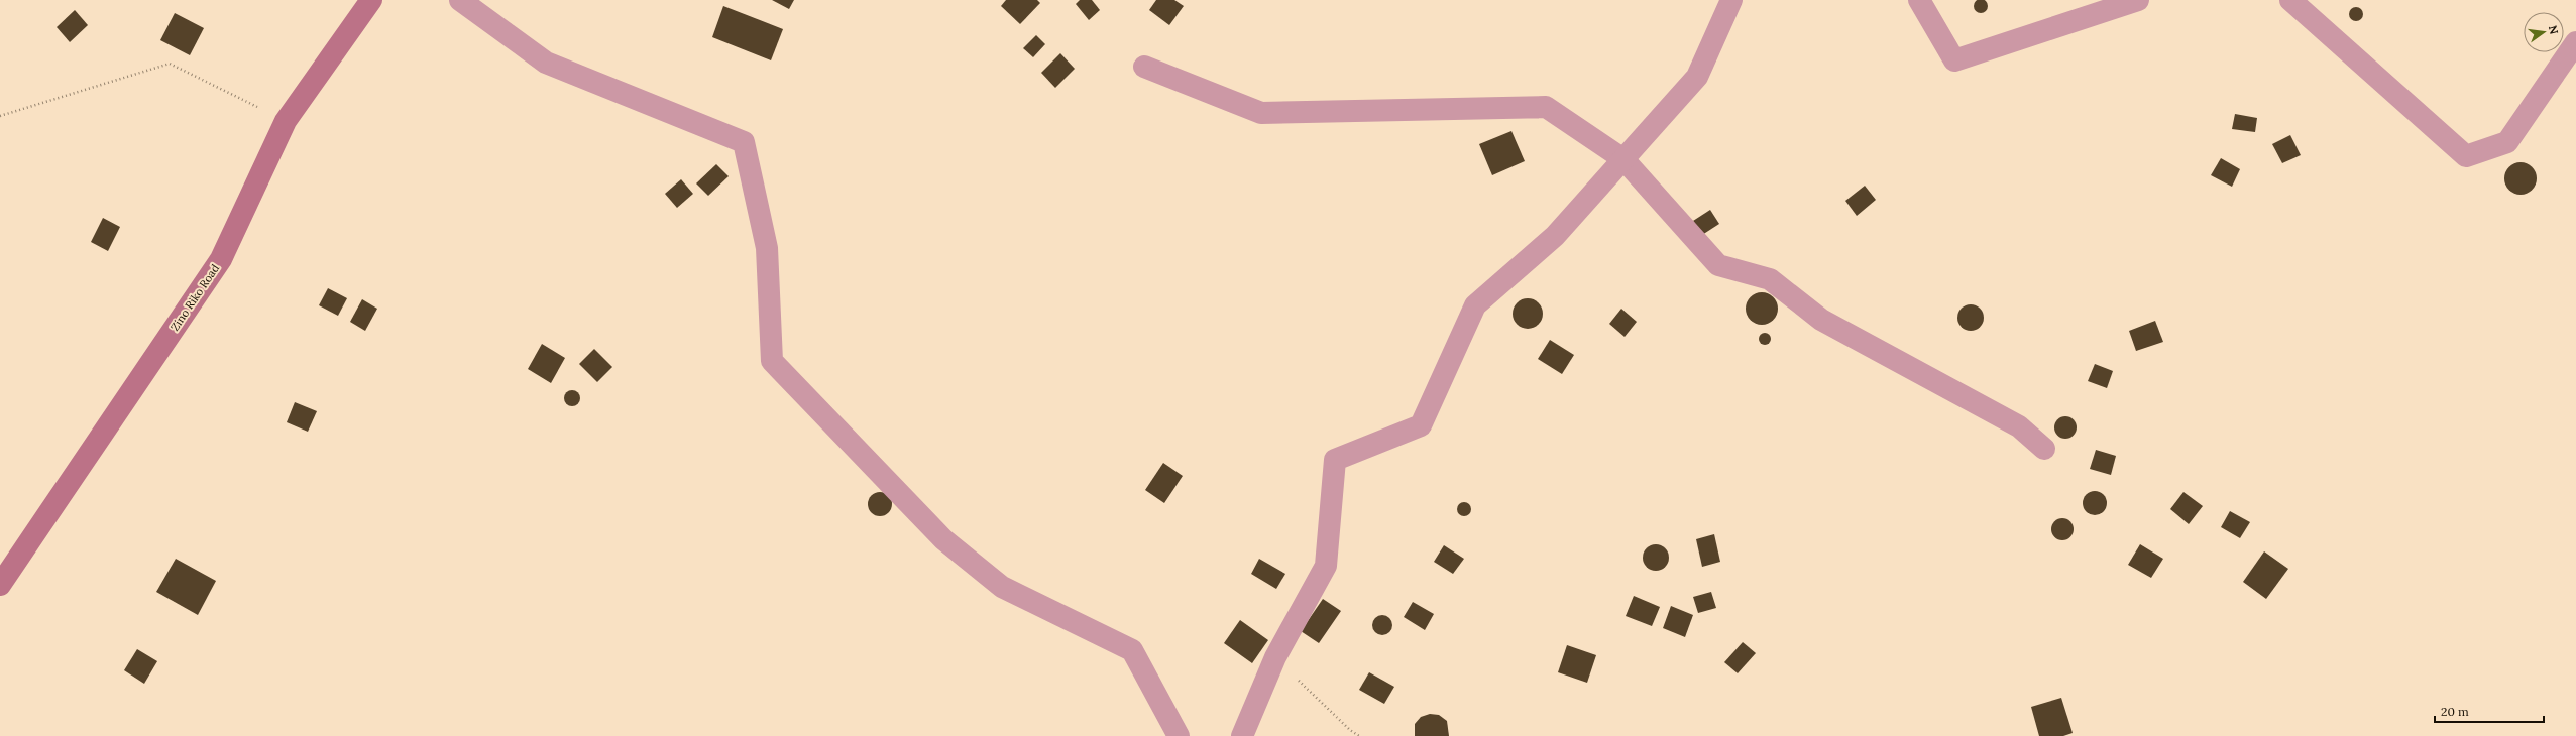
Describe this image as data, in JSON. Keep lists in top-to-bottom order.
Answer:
{
  "streets": {
    "street": ["Zino Riko Road"]
  },
  "scale_bar": "20 m",
  "north": "right"
}
